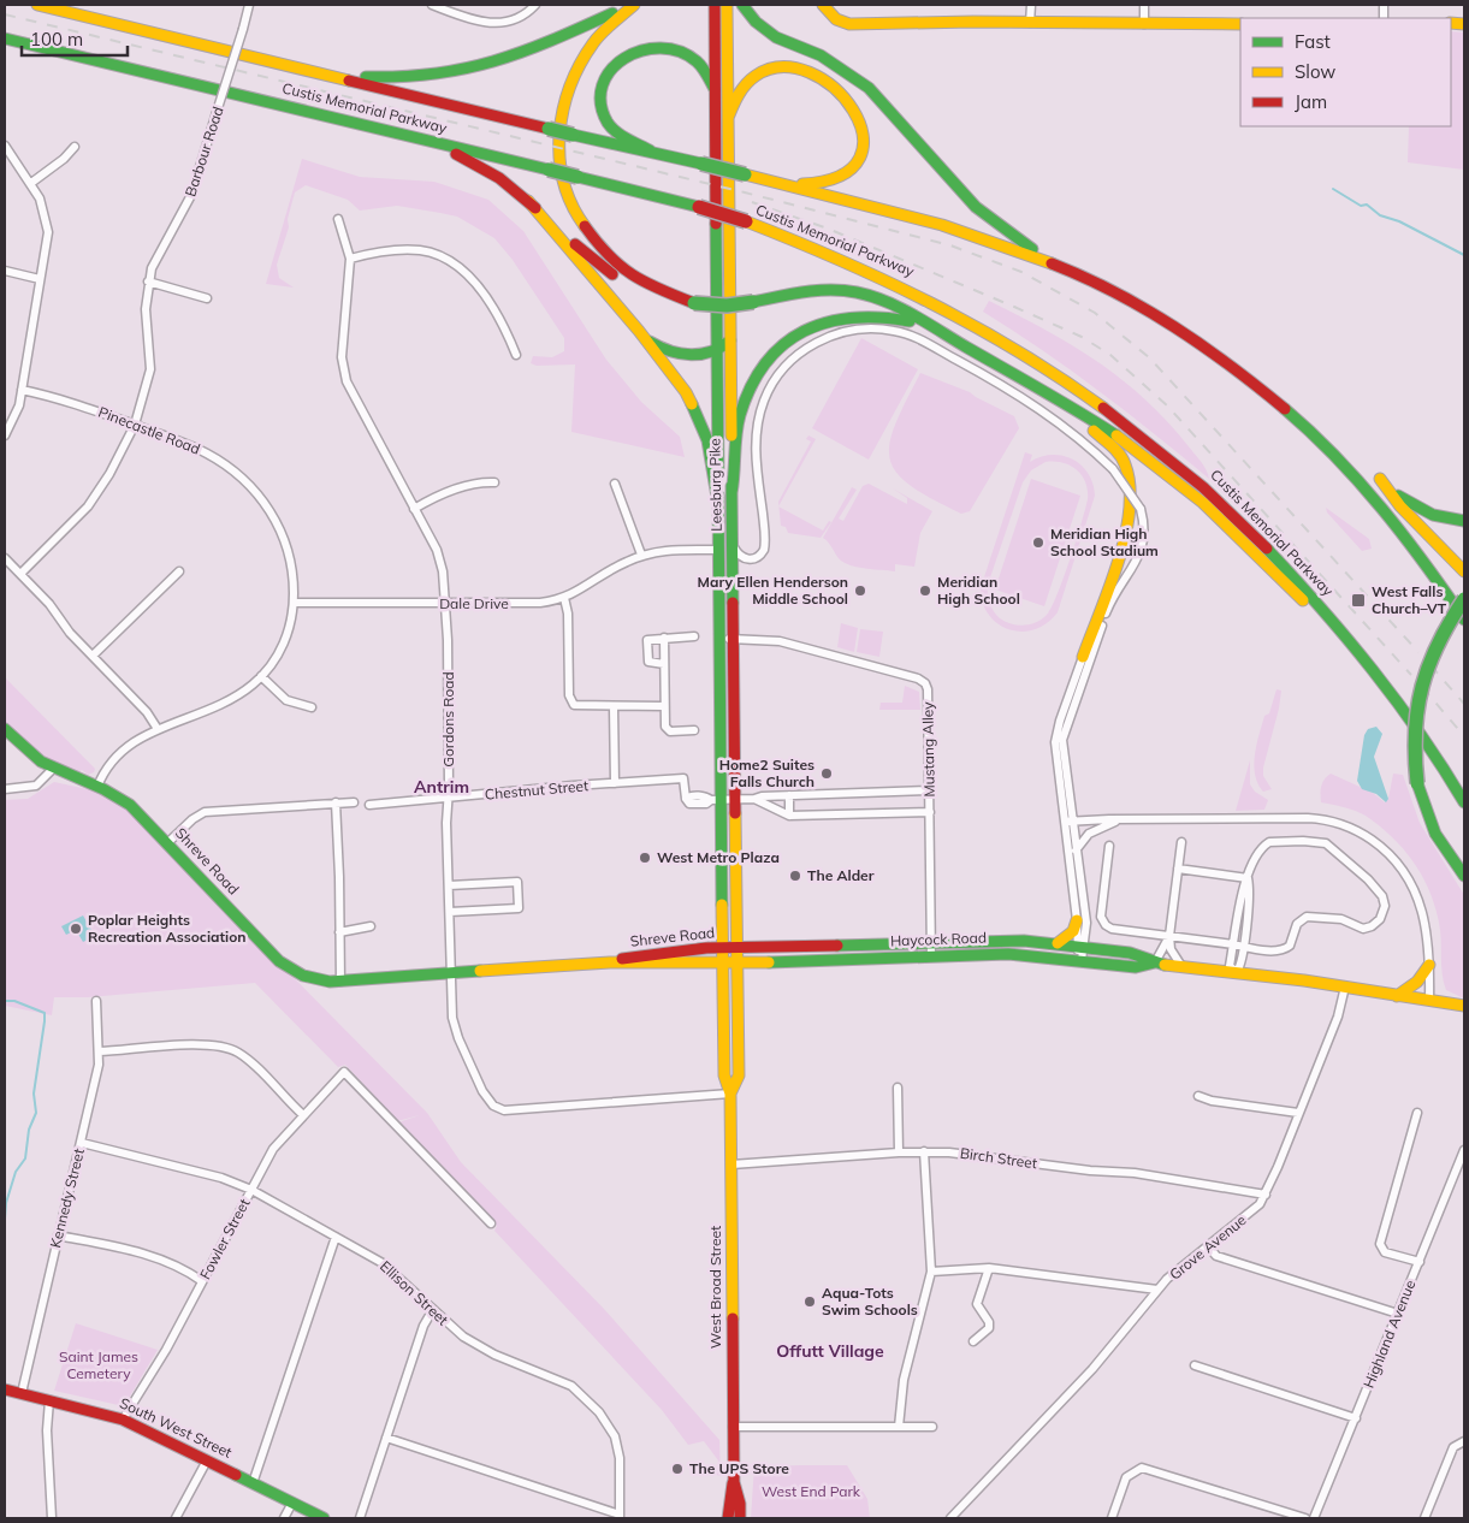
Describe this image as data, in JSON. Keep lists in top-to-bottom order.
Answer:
{
  "streets": {
    "main road": [
      "Custis Memorial Parkway",
      "Leesburg Pike",
      "Shreve Road",
      "Haycock Road",
      "West Broad Street",
      "South West Street"
    ],
    "street": [
      "Barbour Road",
      "Pinecastle Road",
      "Dale Drive",
      "Gordons Road",
      "Mustang Alley",
      "Chestnut Street",
      "Birch Street",
      "Kennedy Street",
      "Fowler Street",
      "Grove Avenue",
      "Ellison Street",
      "Highland Avenue"
    ]
  },
  "crossings": [
    ["Barbour Road", "Pinecastle Road"],
    ["Pinecastle Road", "Dale Drive"],
    ["Pinecastle Road", "Shreve Road"],
    ["Leesburg Pike", "Dale Drive"],
    ["Leesburg Pike", "Mustang Alley"],
    ["Leesburg Pike", "Chestnut Street"],
    ["Leesburg Pike", "Shreve Road"],
    ["Leesburg Pike", "Haycock Road"],
    ["Leesburg Pike", "West Broad Street"],
    ["Dale Drive", "Gordons Road"],
    ["Gordons Road", "Chestnut Street"],
    ["Gordons Road", "Shreve Road"],
    ["Gordons Road", "West Broad Street"],
    ["Mustang Alley", "Haycock Road"],
    ["Shreve Road", "Haycock Road"],
    ["Shreve Road", "West Broad Street"],
    ["Haycock Road", "Grove Avenue"],
    ["Haycock Road", "West Broad Street"],
    ["Birch Street", "Grove Avenue"],
    ["Birch Street", "West Broad Street"],
    ["Kennedy Street", "Ellison Street"],
    ["Kennedy Street", "South West Street"],
    ["Fowler Street", "Ellison Street"],
    ["Fowler Street", "South West Street"]
  ],
  "districts": ["Antrim", "Offutt Village"],
  "parks": ["Saint James Cemetery", "West End Park"],
  "places": {
    "other": [
      "Meridian High School Stadium",
      "Mary Ellen Henderson Middle School",
      "Meridian High School",
      "Home2 Suites Falls Church",
      "West Metro Plaza",
      "The Alder",
      "Poplar Heights Recreation Association",
      "Aqua-Tots Swim Schools",
      "The UPS Store"
    ],
    "transit": ["West Falls Church–VT"]
  },
  "legend": ["Fast", "Slow", "Jam"],
  "scale_bar": "100 m"
}
